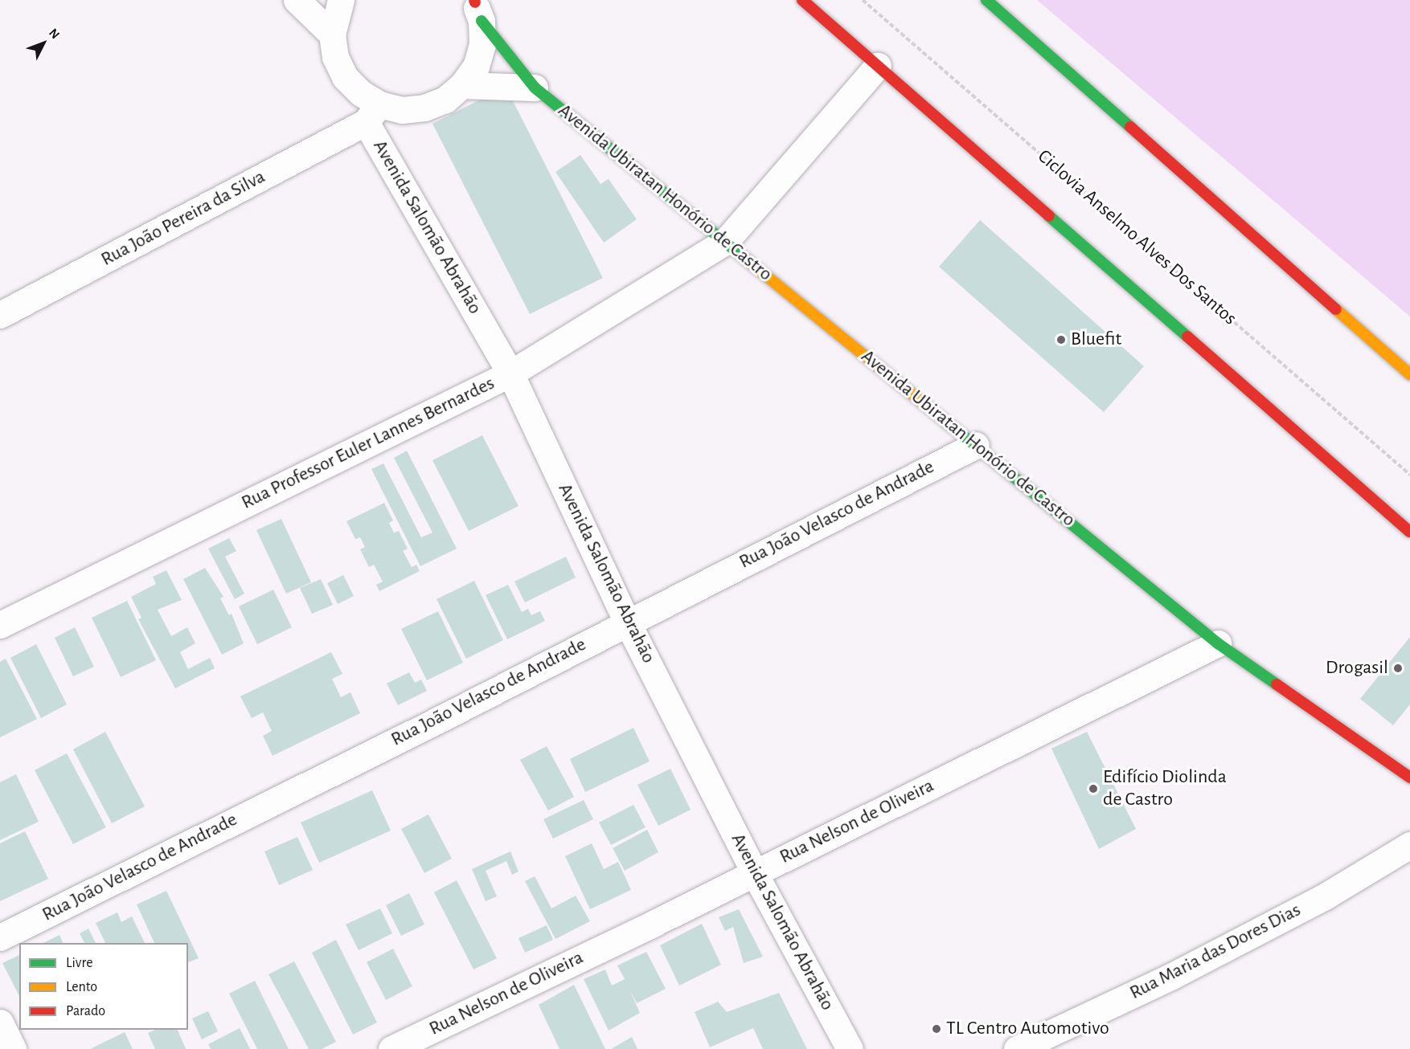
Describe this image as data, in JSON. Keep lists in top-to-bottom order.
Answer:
{
  "streets": {
    "main road": ["Avenida Ubiratan Honório de Castro"],
    "street": [
      "Rua João Pereira da Silva",
      "Avenida Salomão Abrahão",
      "Rua Professor Euler Lannes Bernardes",
      "Rua João Velasco de Andrade",
      "Rua Nelson de Oliveira",
      "Rua Maria das Dores Dias"
    ],
    "path": ["Ciclovia Anselmo Alves Dos Santos"]
  },
  "crossings": [
    ["Avenida Ubiratan Honório de Castro", "Rua Professor Euler Lannes Bernardes"],
    ["Avenida Ubiratan Honório de Castro", "Rua João Velasco de Andrade"],
    ["Avenida Ubiratan Honório de Castro", "Rua Nelson de Oliveira"],
    ["Rua João Pereira da Silva", "Avenida Salomão Abrahão"],
    ["Avenida Salomão Abrahão", "Rua Professor Euler Lannes Bernardes"],
    ["Avenida Salomão Abrahão", "Rua João Velasco de Andrade"],
    ["Avenida Salomão Abrahão", "Rua Nelson de Oliveira"]
  ],
  "places": [
    "Bluefit",
    "Drogasil",
    "Edifício Diolinda de Castro",
    "TL Centro Automotivo"
  ],
  "legend": ["Livre", "Lento", "Parado"],
  "north": "top right"
}
